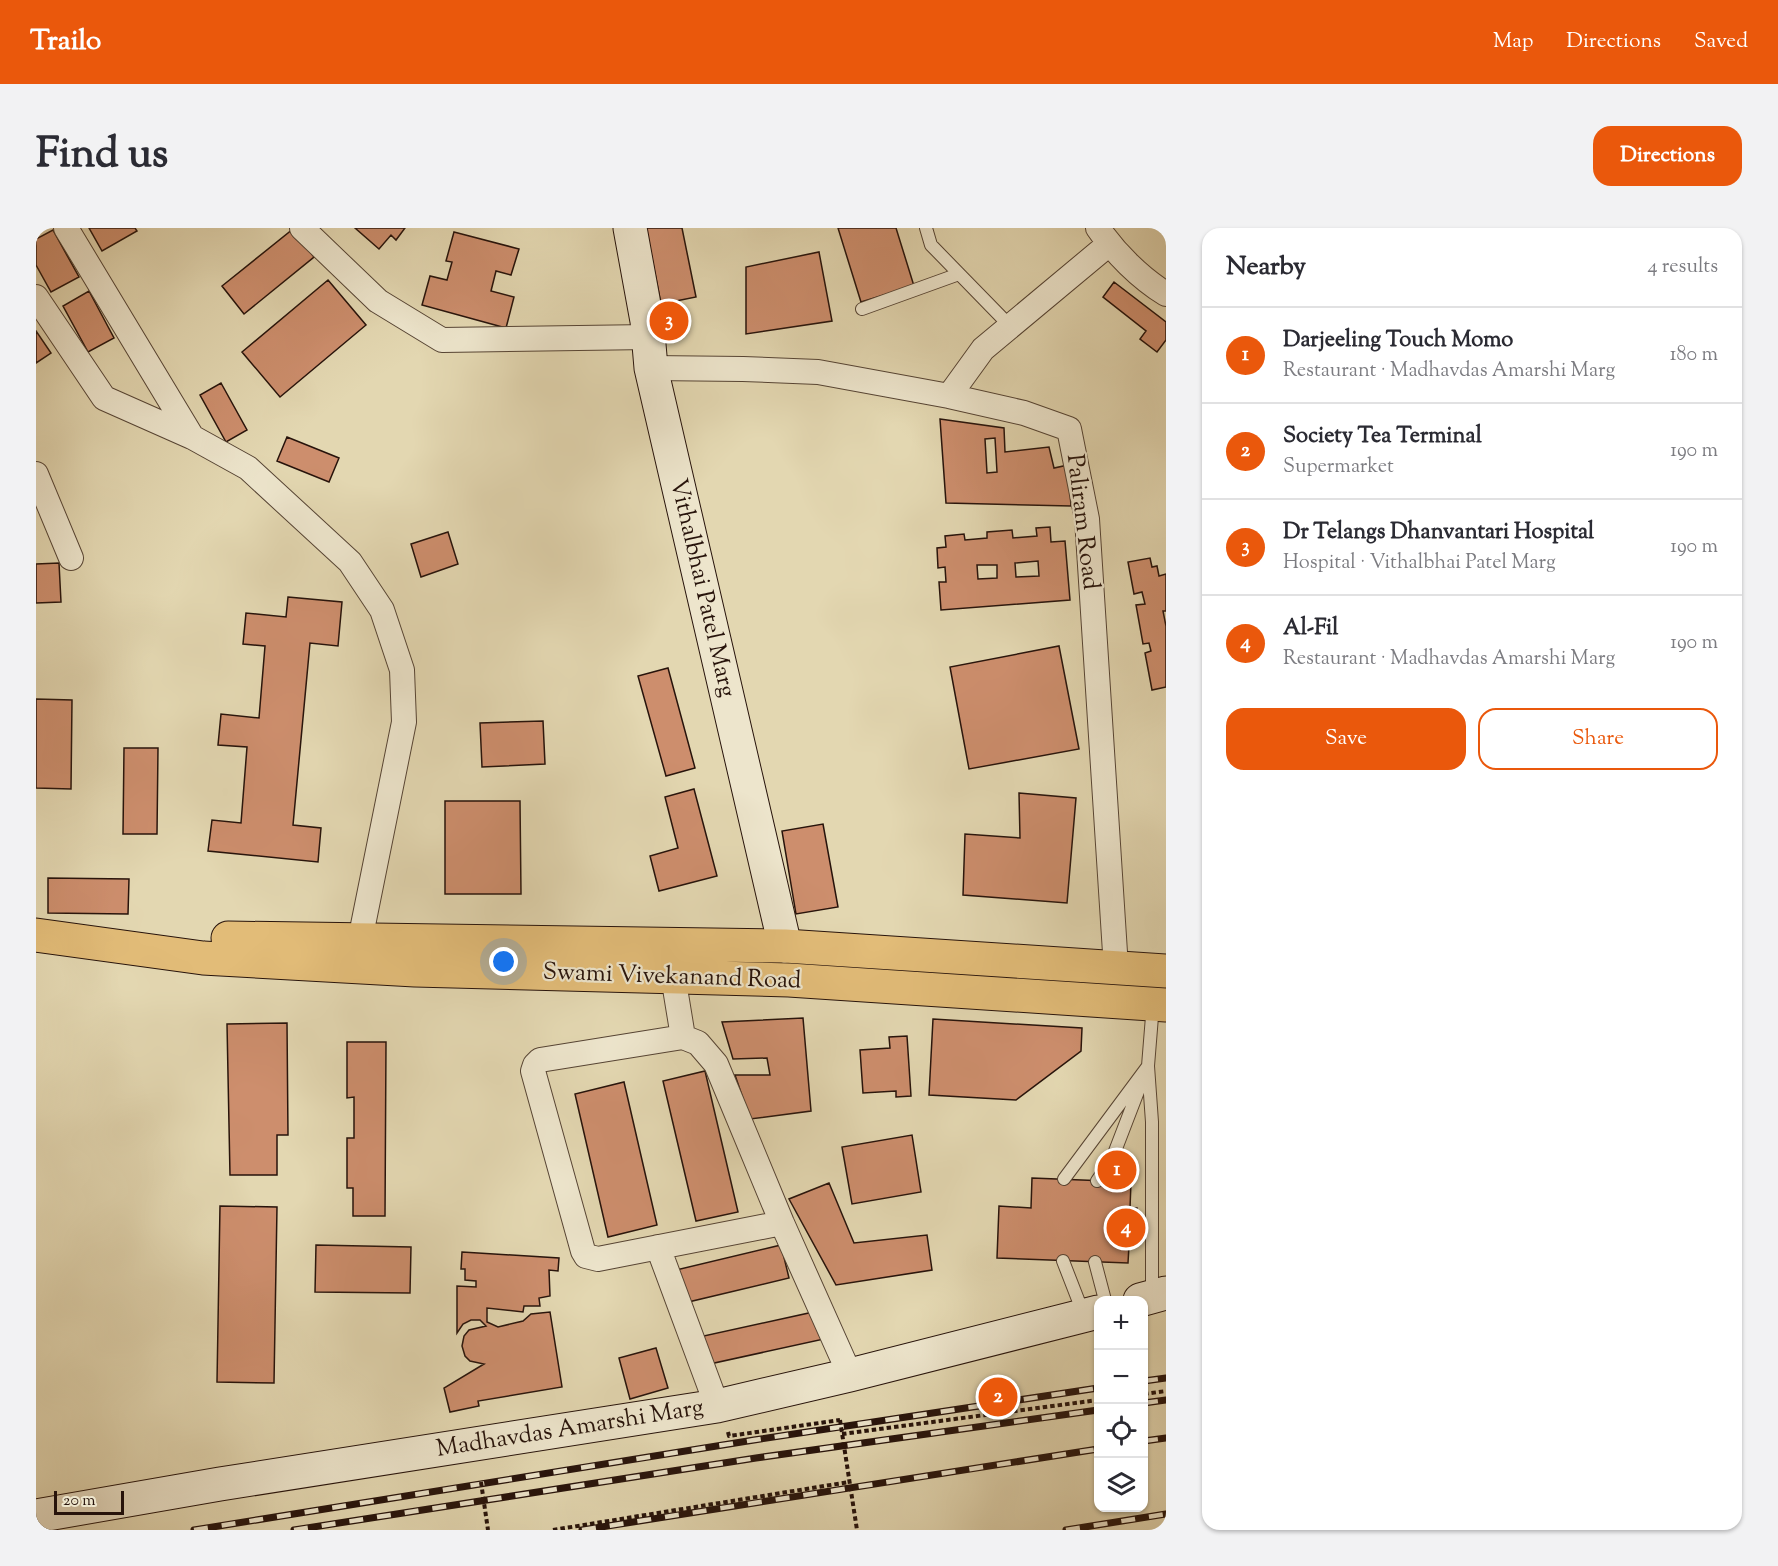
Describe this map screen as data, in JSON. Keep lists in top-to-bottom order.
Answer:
{
  "streets": {
    "main road": ["Swami Vivekanand Road"],
    "street": ["Paliram Road", "Vithalbhai Patel Marg", "Madhavdas Amarshi Marg"]
  },
  "crossings": [
    ["Paliram Road", "Vithalbhai Patel Marg"],
    ["Paliram Road", "Swami Vivekanand Road"],
    ["Vithalbhai Patel Marg", "Swami Vivekanand Road"]
  ],
  "scale_bar": "20 m",
  "page": {
    "header": "Trailo",
    "nav": ["Map", "Directions", "Saved"],
    "title": "Find us",
    "buttons": [
      "Directions",
      ["Save", "Share"]
    ],
    "heading": ["Nearby", "4 results"],
    "pins": [
      "3",
      "1",
      "4",
      "2"
    ],
    "list": [
      {
        "mark": "1",
        "name": "Darjeeling Touch Momo",
        "note": "Restaurant · Madhavdas Amarshi Marg",
        "value": "180 m"
      },
      {
        "mark": "2",
        "name": "Society Tea Terminal",
        "note": "Supermarket",
        "value": "190 m"
      },
      {
        "mark": "3",
        "name": "Dr Telangs Dhanvantari Hospital",
        "note": "Hospital · Vithalbhai Patel Marg",
        "value": "190 m"
      },
      {
        "mark": "4",
        "name": "Al-Fil",
        "note": "Restaurant · Madhavdas Amarshi Marg",
        "value": "190 m"
      }
    ],
    "map_buttons": ["+", "−"],
    "scale": "20 m"
  }
}
